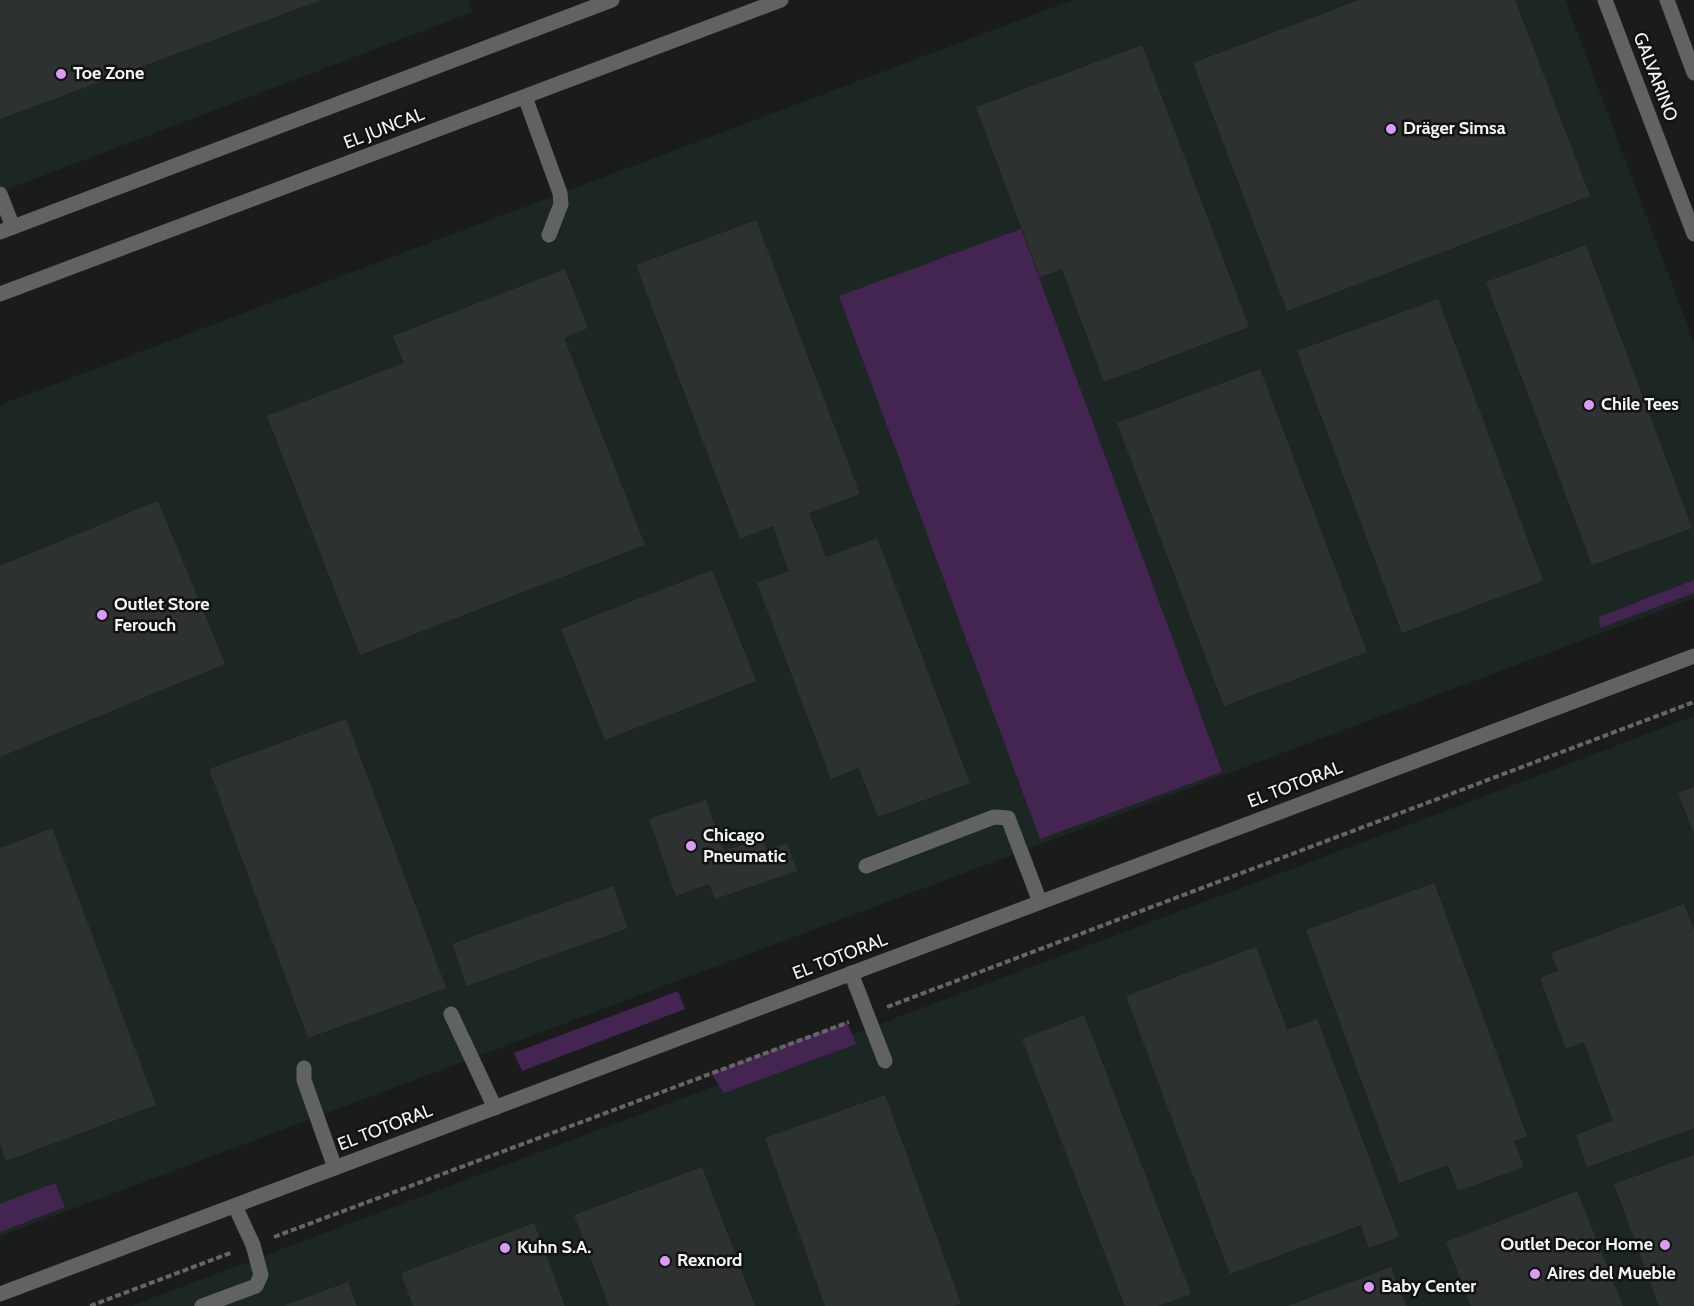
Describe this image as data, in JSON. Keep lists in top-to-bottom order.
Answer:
{
  "streets": {
    "street": ["GALVARINO", "EL JUNCAL", "EL TOTORAL"]
  },
  "places": [
    "Toe Zone",
    "Dräger Simsa",
    "Chile Tees",
    "Outlet Store Ferouch",
    "Chicago Pneumatic",
    "Outlet Decor Home",
    "Kuhn S.A.",
    "Rexnord",
    "Aires del Mueble",
    "Baby Center"
  ]
}
